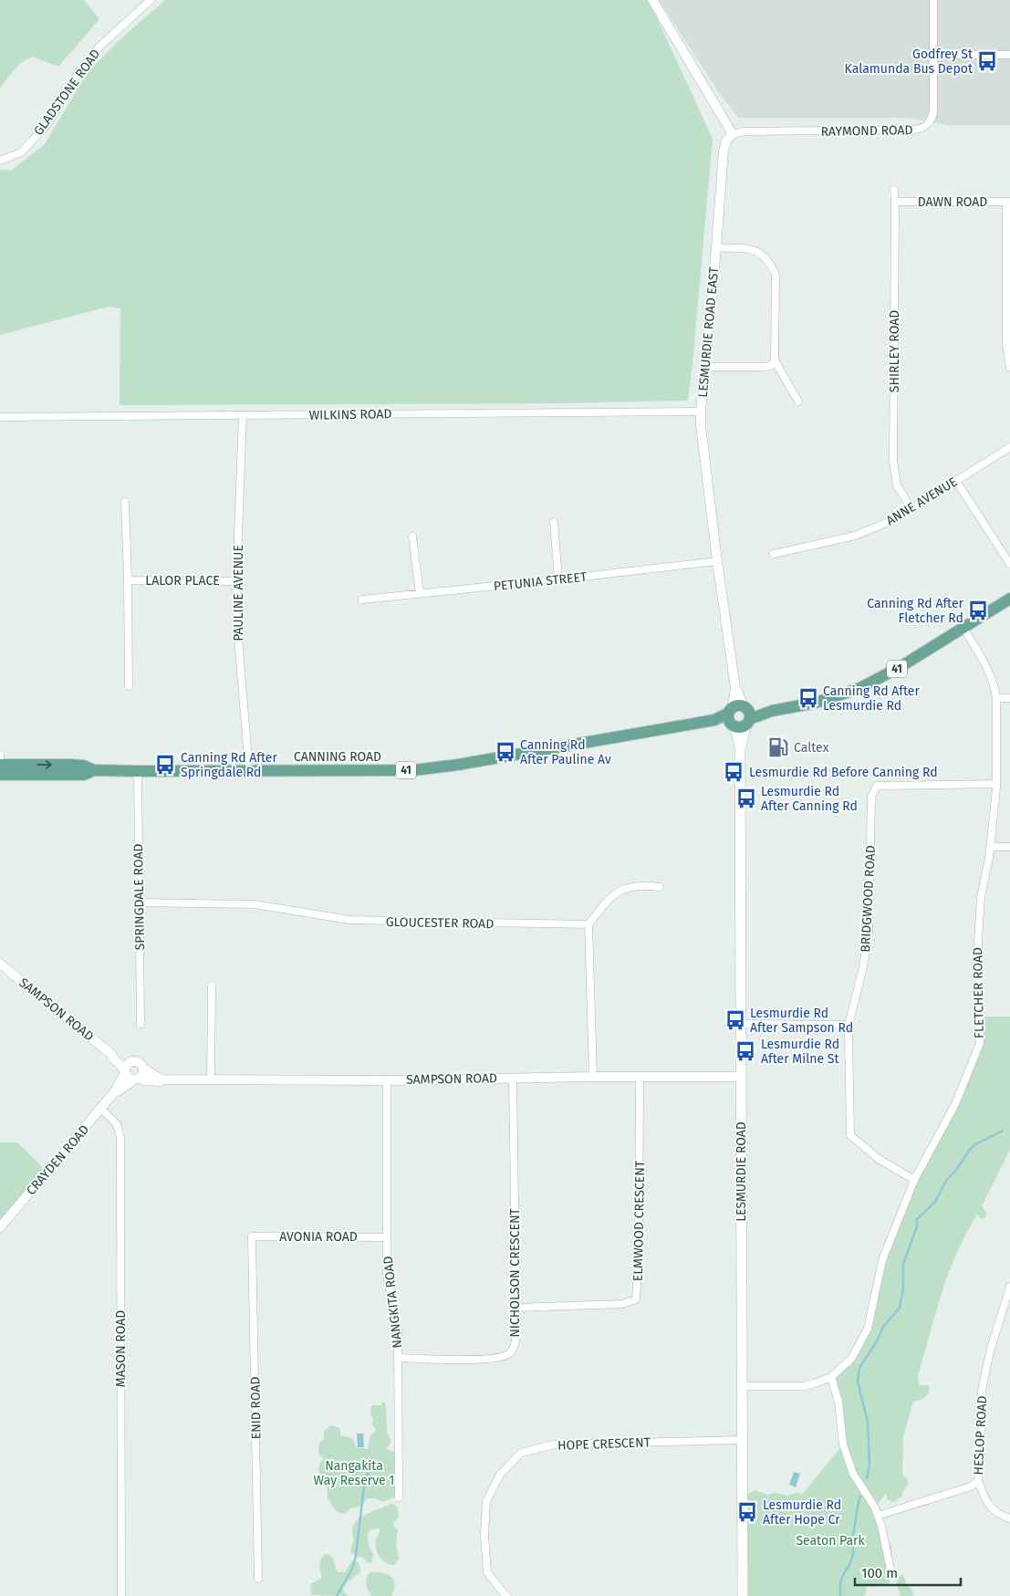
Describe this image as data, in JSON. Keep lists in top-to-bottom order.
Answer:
{
  "streets": {
    "main road": ["41", "CANNING ROAD", "LESMURDIE ROAD"],
    "street": [
      "GLADSTONE ROAD",
      "RAYMOND ROAD",
      "DAWN ROAD",
      "LESMURDIE ROAD EAST",
      "SHIRLEY ROAD",
      "WILKINS ROAD",
      "ANNE AVENUE",
      "LALOR PLACE",
      "PETUNIA STREET",
      "PAULINE AVENUE",
      "SPRINGDALE ROAD",
      "BRIDGWOOD ROAD",
      "GLOUCESTER ROAD",
      "FLETCHER ROAD",
      "SAMPSON ROAD",
      "CRAYDEN ROAD",
      "ELMWOOD CRESCENT",
      "AVONIA ROAD",
      "NICHOLSON CRESCENT",
      "NANGKITA ROAD",
      "MASON ROAD",
      "ENID ROAD",
      "HESLOP ROAD",
      "HOPE CRESCENT"
    ]
  },
  "crossings": [
    ["RAYMOND ROAD", "LESMURDIE ROAD EAST"],
    ["DAWN ROAD", "SHIRLEY ROAD"],
    ["LESMURDIE ROAD EAST", "WILKINS ROAD"],
    ["LESMURDIE ROAD EAST", "PETUNIA STREET"],
    ["LESMURDIE ROAD EAST", "41"],
    ["LESMURDIE ROAD EAST", "CANNING ROAD"],
    ["LESMURDIE ROAD EAST", "LESMURDIE ROAD"],
    ["SHIRLEY ROAD", "ANNE AVENUE"],
    ["WILKINS ROAD", "PAULINE AVENUE"],
    ["LALOR PLACE", "PAULINE AVENUE"],
    ["PAULINE AVENUE", "CANNING ROAD"],
    ["41", "CANNING ROAD"],
    ["41", "FLETCHER ROAD"],
    ["41", "LESMURDIE ROAD"],
    ["CANNING ROAD", "SPRINGDALE ROAD"],
    ["CANNING ROAD", "LESMURDIE ROAD"],
    ["SPRINGDALE ROAD", "GLOUCESTER ROAD"],
    ["BRIDGWOOD ROAD", "FLETCHER ROAD"],
    ["FLETCHER ROAD", "LESMURDIE ROAD"],
    ["SAMPSON ROAD", "CRAYDEN ROAD"],
    ["SAMPSON ROAD", "LESMURDIE ROAD"],
    ["SAMPSON ROAD", "ELMWOOD CRESCENT"],
    ["SAMPSON ROAD", "NICHOLSON CRESCENT"],
    ["SAMPSON ROAD", "NANGKITA ROAD"],
    ["CRAYDEN ROAD", "MASON ROAD"],
    ["LESMURDIE ROAD", "HOPE CRESCENT"],
    ["ELMWOOD CRESCENT", "NICHOLSON CRESCENT"],
    ["AVONIA ROAD", "NANGKITA ROAD"],
    ["AVONIA ROAD", "ENID ROAD"],
    ["NICHOLSON CRESCENT", "NANGKITA ROAD"]
  ],
  "parks": ["Nangakita Way Reserve 1", "Seaton Park"],
  "places": {
    "bus stop": [
      "Godfrey St Kalamunda Bus Depot",
      "Canning Rd After Fletcher Rd",
      "Canning Rd After Lesmurdie Rd",
      "Canning Rd After Pauline Av",
      "Canning Rd After Springdale Rd",
      "Lesmurdie Rd Before Canning Rd",
      "Lesmurdie Rd After Canning Rd",
      "Lesmurdie Rd After Sampson Rd",
      "Lesmurdie Rd After Milne St",
      "Lesmurdie Rd After Hope Cr"
    ],
    "fuel station": ["Caltex"]
  },
  "scale_bar": "100 m"
}
